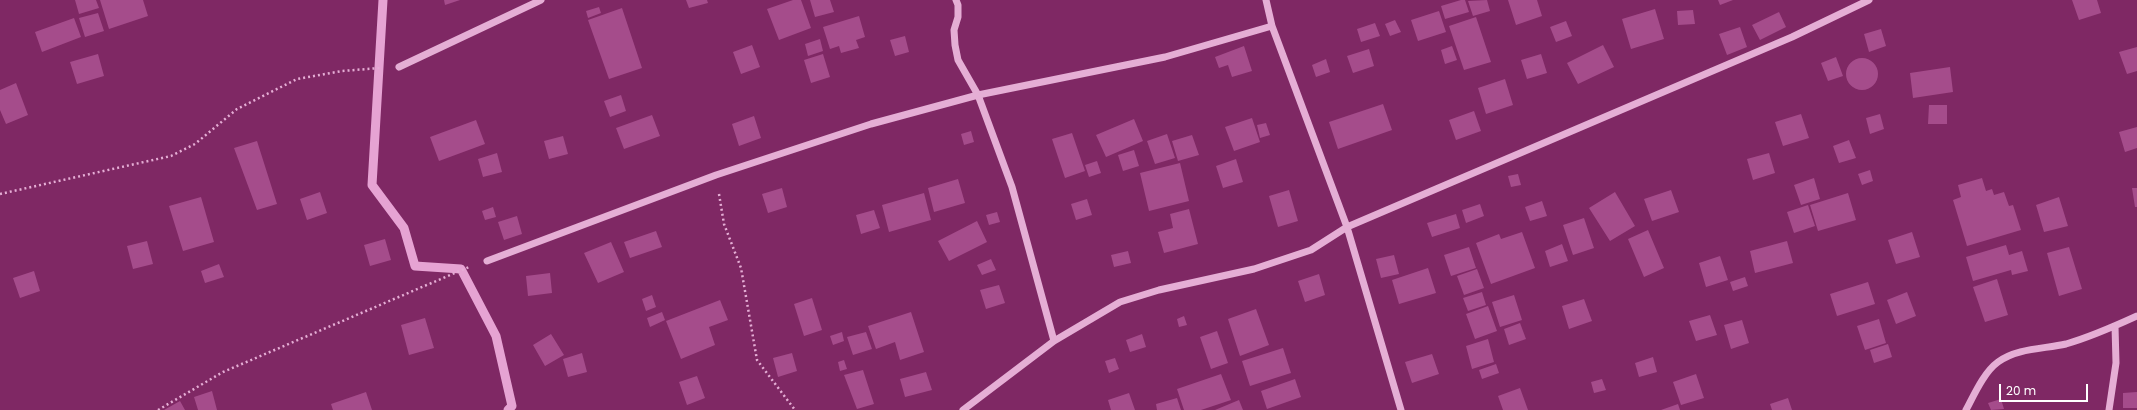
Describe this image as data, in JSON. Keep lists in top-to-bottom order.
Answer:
{
  "scale_bar": "20 m"
}
